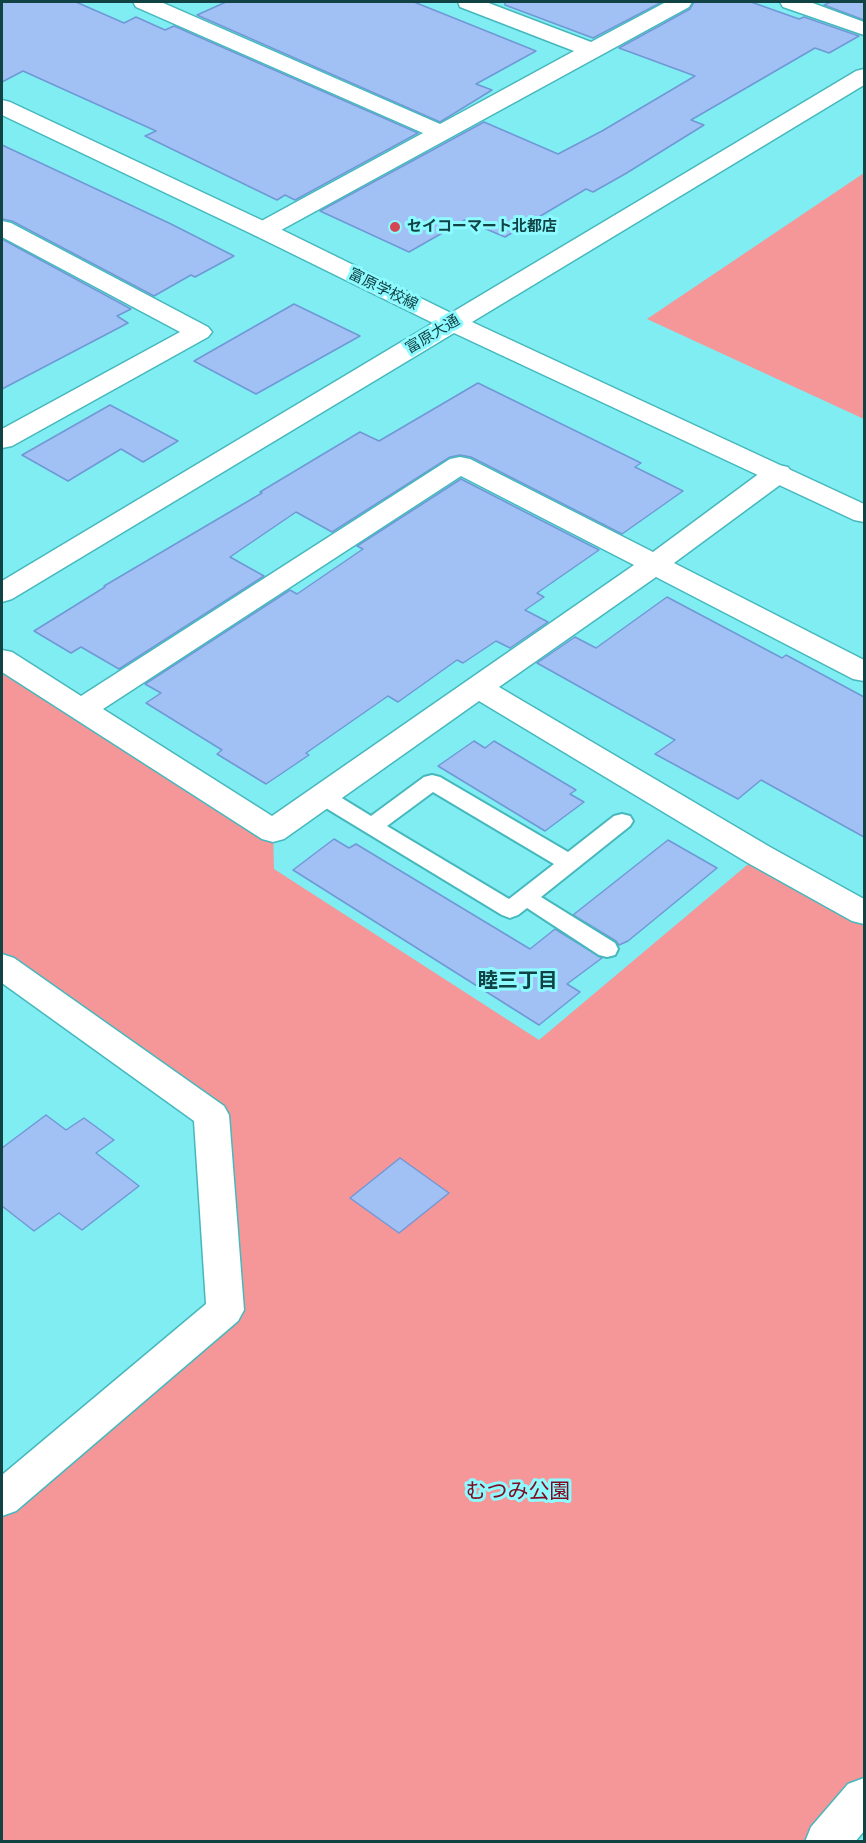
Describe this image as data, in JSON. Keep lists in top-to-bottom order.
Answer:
{
  "streets": {
    "street": ["富原学校線", "富原大通"]
  },
  "crossings": [
    ["富原学校線", "富原大通"]
  ],
  "districts": ["睦三丁目"],
  "parks": ["むつみ公園"],
  "places": ["セイコーマート北都店"]
}
